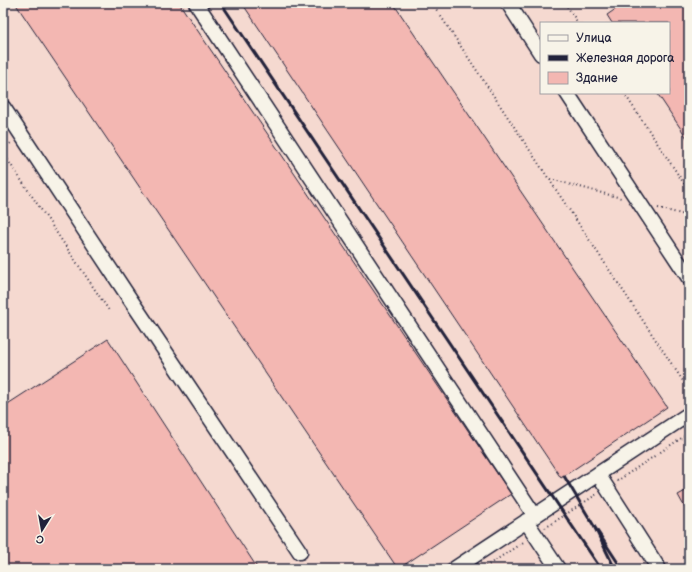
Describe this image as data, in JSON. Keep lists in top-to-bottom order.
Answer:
{
  "legend": ["Улица", "Железная дорога", "Здание"],
  "north": "bottom"
}
